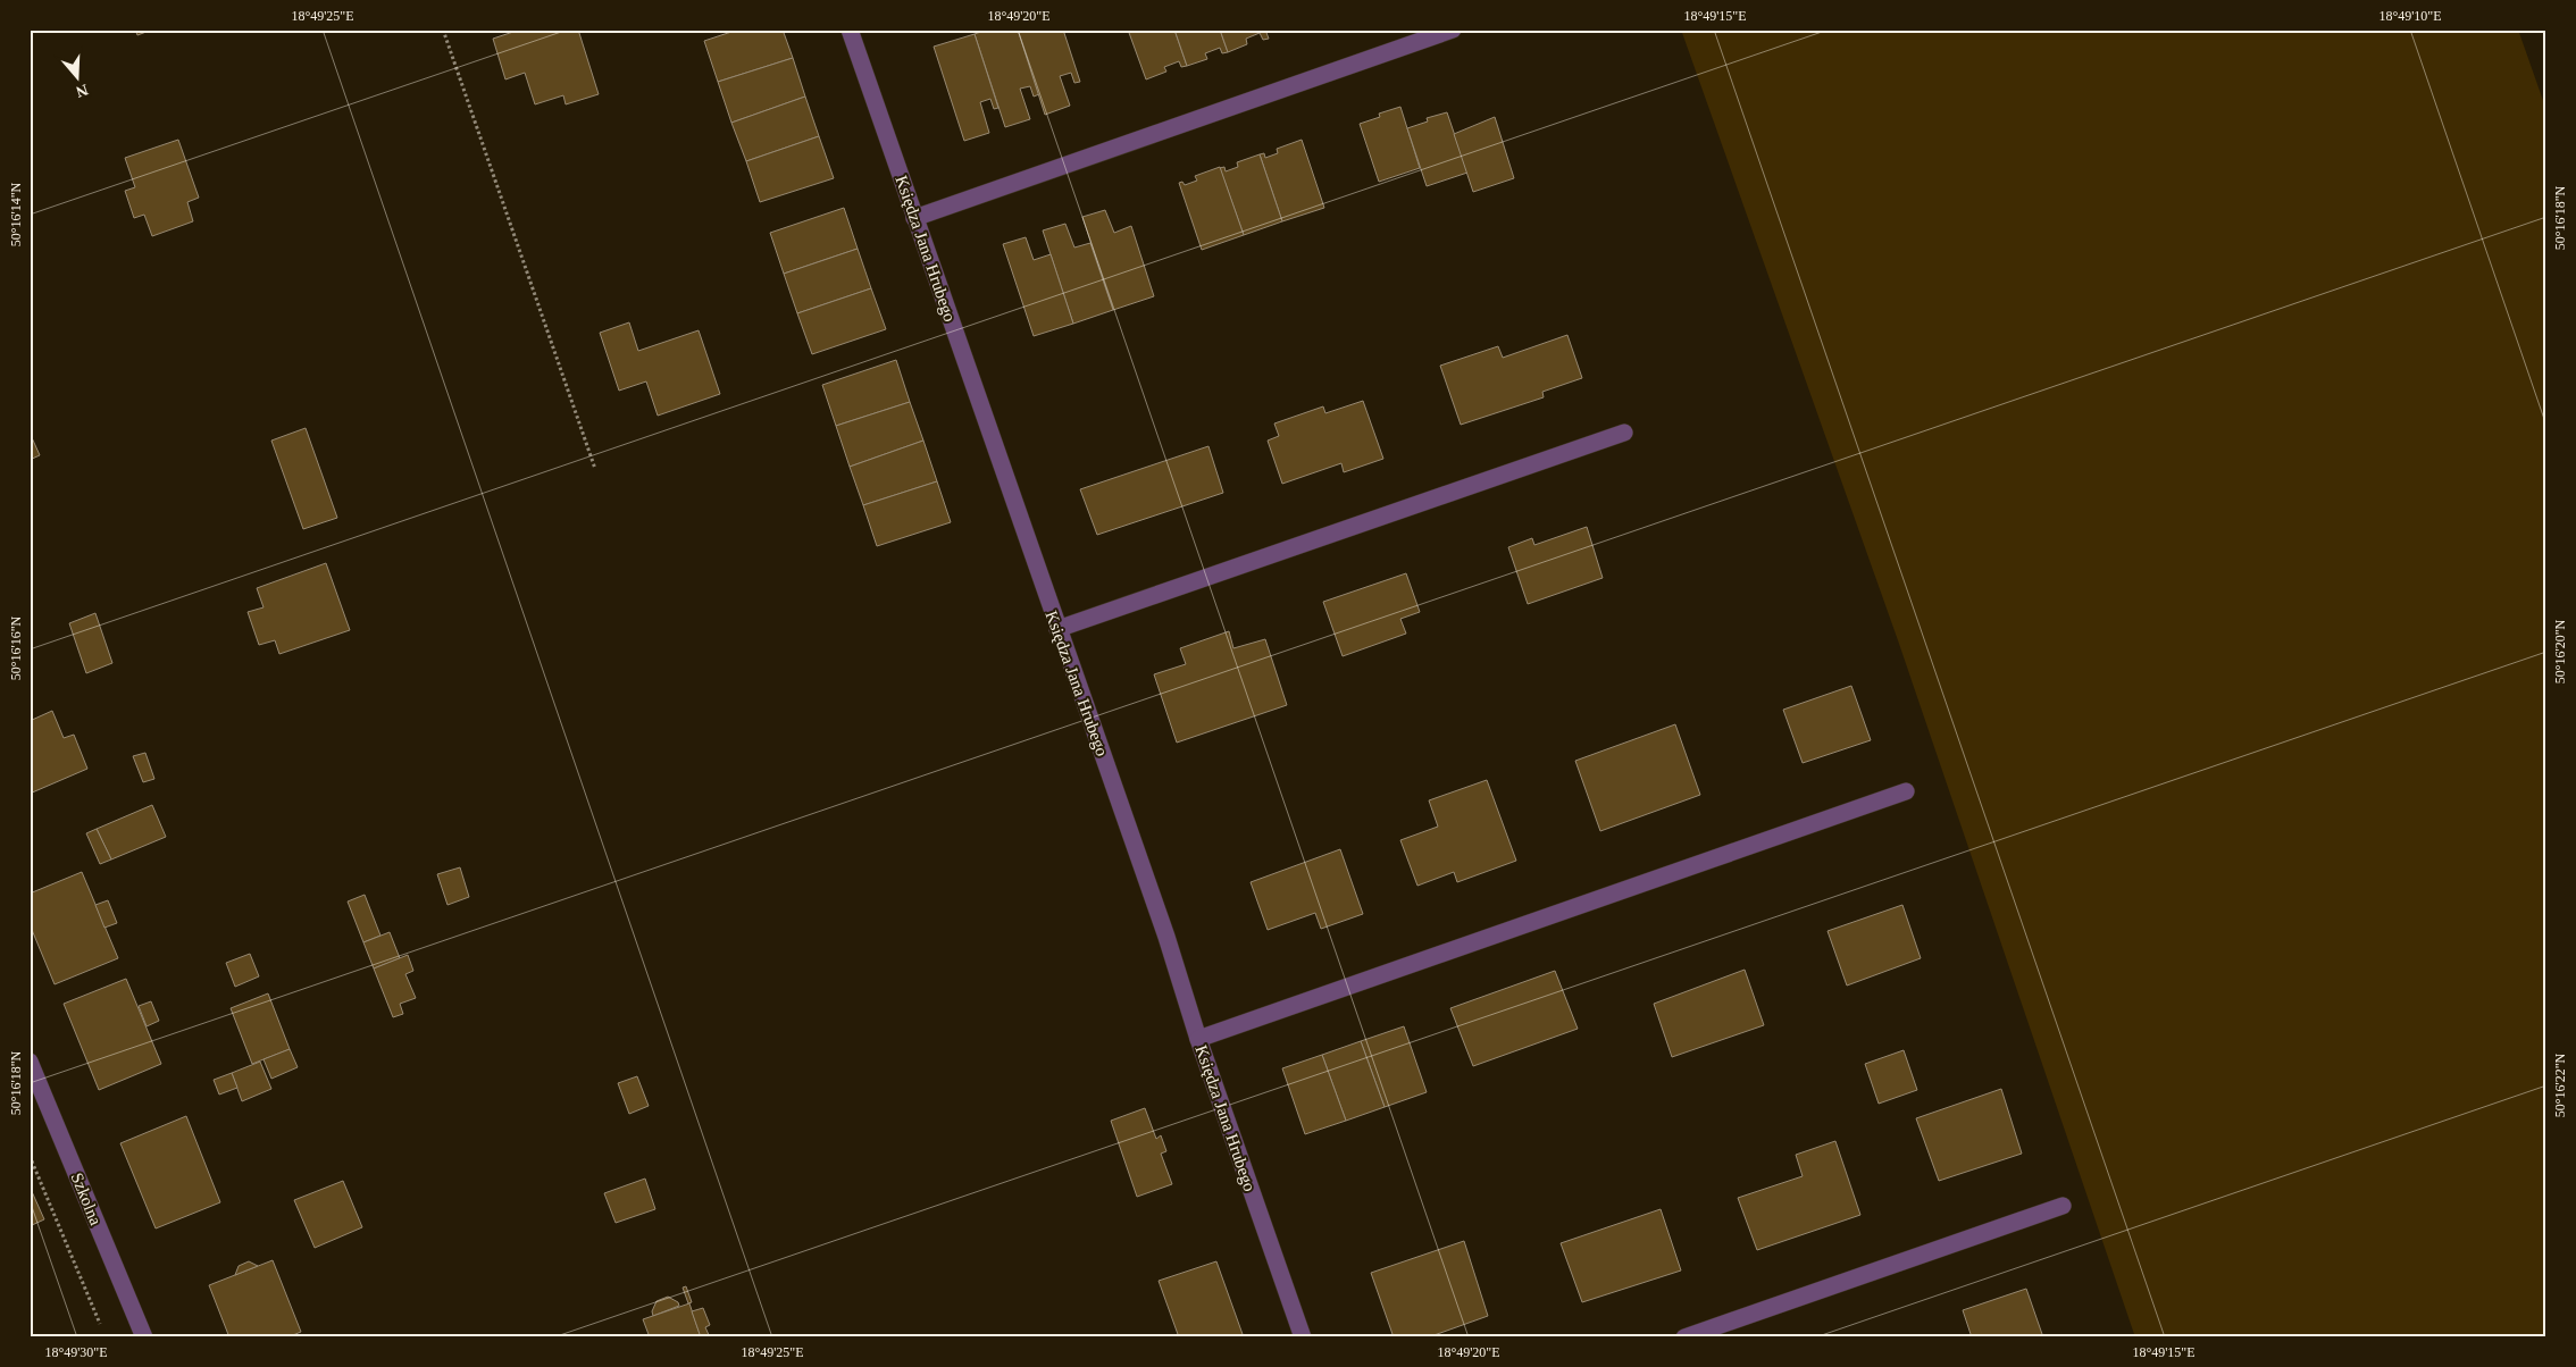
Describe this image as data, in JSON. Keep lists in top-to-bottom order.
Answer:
{
  "streets": {
    "street": ["Księdza Jana Hrubego", "Szkolna"]
  },
  "north": "bottom",
  "coordinates": [
    "18°49'25\"E",
    "18°49'20\"E",
    "18°49'15\"E",
    "18°49'10\"E",
    "50°16'14\"N",
    "50°16'18\"N",
    "50°16'16\"N",
    "50°16'20\"N",
    "50°16'22\"N",
    "18°49'30\"E"
  ]
}
